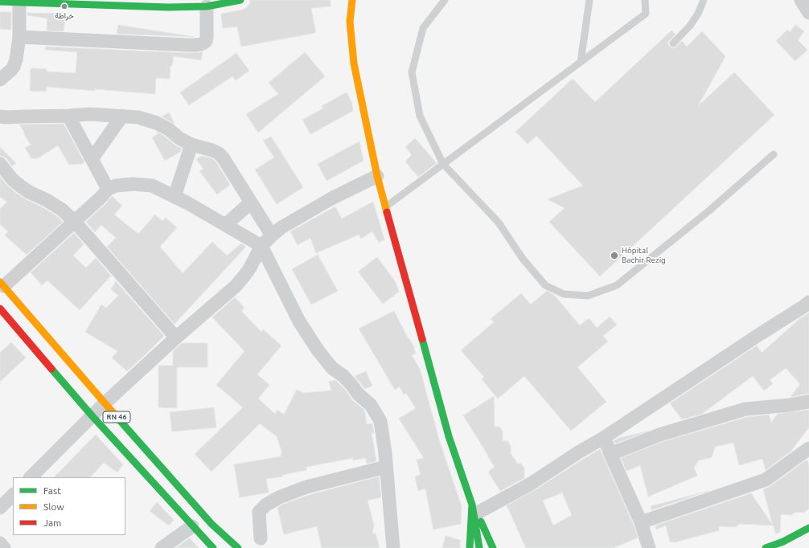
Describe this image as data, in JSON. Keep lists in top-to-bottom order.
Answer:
{
  "streets": {
    "main road": ["RN 46"]
  },
  "places": ["خراطة", "Hôpital Bachir Rezig"],
  "legend": ["Fast", "Slow", "Jam"]
}
